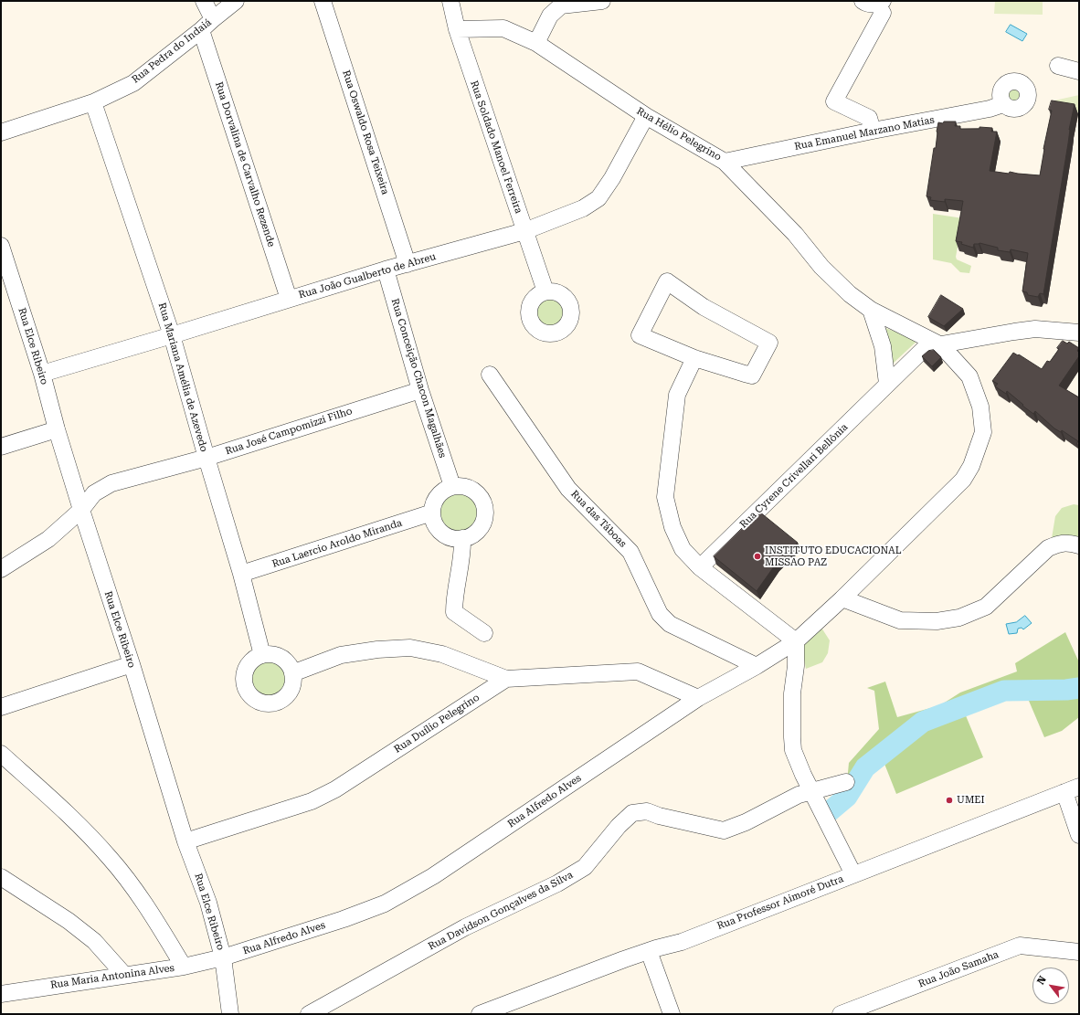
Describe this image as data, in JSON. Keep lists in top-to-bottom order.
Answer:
{
  "streets": {
    "street": [
      "Rua Pedra do Indaiá",
      "Rua Oswaldo Rosa Teixeira",
      "Rua Emanuel Marzano Matias",
      "Rua Hélio Pelegrino",
      "Rua Soldado Manoel Ferreira",
      "Rua Dorvalina de Carvalho Rezende",
      "Rua João Gualberto de Abreu",
      "Rua Elce Ribeiro",
      "Rua Mariana Amélia de Azevedo",
      "Rua Conceição Chacon Magalhães",
      "Rua José Campomizzi Filho",
      "Rua Cyrene Crivellari Bellônia",
      "Rua das Táboas",
      "Rua Laercio Aroldo Miranda",
      "Rua Duílio Pelegrino",
      "Rua Alfredo Alves",
      "Rua Professor Aimoré Dutra",
      "Rua Davidson Gonçalves da Silva",
      "Rua João Samaha",
      "Rua Maria Antonina Alves"
    ]
  },
  "crossings": [
    ["Rua Pedra do Indaiá", "Rua Dorvalina de Carvalho Rezende"],
    ["Rua Pedra do Indaiá", "Rua Mariana Amélia de Azevedo"],
    ["Rua Oswaldo Rosa Teixeira", "Rua João Gualberto de Abreu"],
    ["Rua Emanuel Marzano Matias", "Rua Hélio Pelegrino"],
    ["Rua Hélio Pelegrino", "Rua Soldado Manoel Ferreira"],
    ["Rua Hélio Pelegrino", "Rua João Gualberto de Abreu"],
    ["Rua Hélio Pelegrino", "Rua Cyrene Crivellari Bellônia"],
    ["Rua Hélio Pelegrino", "Rua Alfredo Alves"],
    ["Rua Soldado Manoel Ferreira", "Rua João Gualberto de Abreu"],
    ["Rua Dorvalina de Carvalho Rezende", "Rua João Gualberto de Abreu"],
    ["Rua João Gualberto de Abreu", "Rua Elce Ribeiro"],
    ["Rua João Gualberto de Abreu", "Rua Mariana Amélia de Azevedo"],
    ["Rua João Gualberto de Abreu", "Rua Conceição Chacon Magalhães"],
    ["Rua Elce Ribeiro", "Rua José Campomizzi Filho"],
    ["Rua Elce Ribeiro", "Rua Duílio Pelegrino"],
    ["Rua Elce Ribeiro", "Rua Alfredo Alves"],
    ["Rua Elce Ribeiro", "Rua Maria Antonina Alves"],
    ["Rua Mariana Amélia de Azevedo", "Rua José Campomizzi Filho"],
    ["Rua Mariana Amélia de Azevedo", "Rua Laercio Aroldo Miranda"],
    ["Rua Conceição Chacon Magalhães", "Rua José Campomizzi Filho"],
    ["Rua Conceição Chacon Magalhães", "Rua Laercio Aroldo Miranda"],
    ["Rua Cyrene Crivellari Bellônia", "Rua Alfredo Alves"],
    ["Rua das Táboas", "Rua Alfredo Alves"],
    ["Rua Duílio Pelegrino", "Rua Alfredo Alves"],
    ["Rua Alfredo Alves", "Rua Maria Antonina Alves"]
  ],
  "places": ["INSTITUTO EDUCACIONAL MISSAO PAZ", "UMEI"],
  "north": "top left"
}
